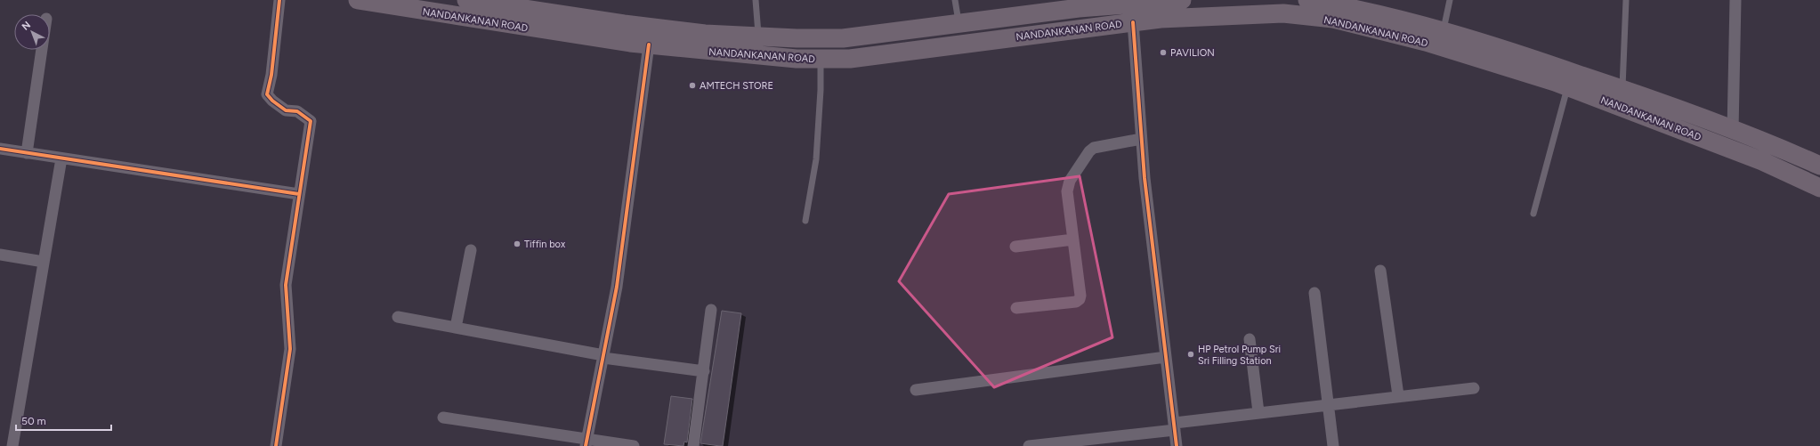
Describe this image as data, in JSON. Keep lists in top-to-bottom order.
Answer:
{
  "streets": {
    "main road": ["NANDANKANAN ROAD"]
  },
  "places": [
    "PAVILION",
    "AMTECH STORE",
    "Tiffin box",
    "HP Petrol Pump Sri Sri Filling Station"
  ],
  "scale_bar": "50 m",
  "north": "top left"
}
